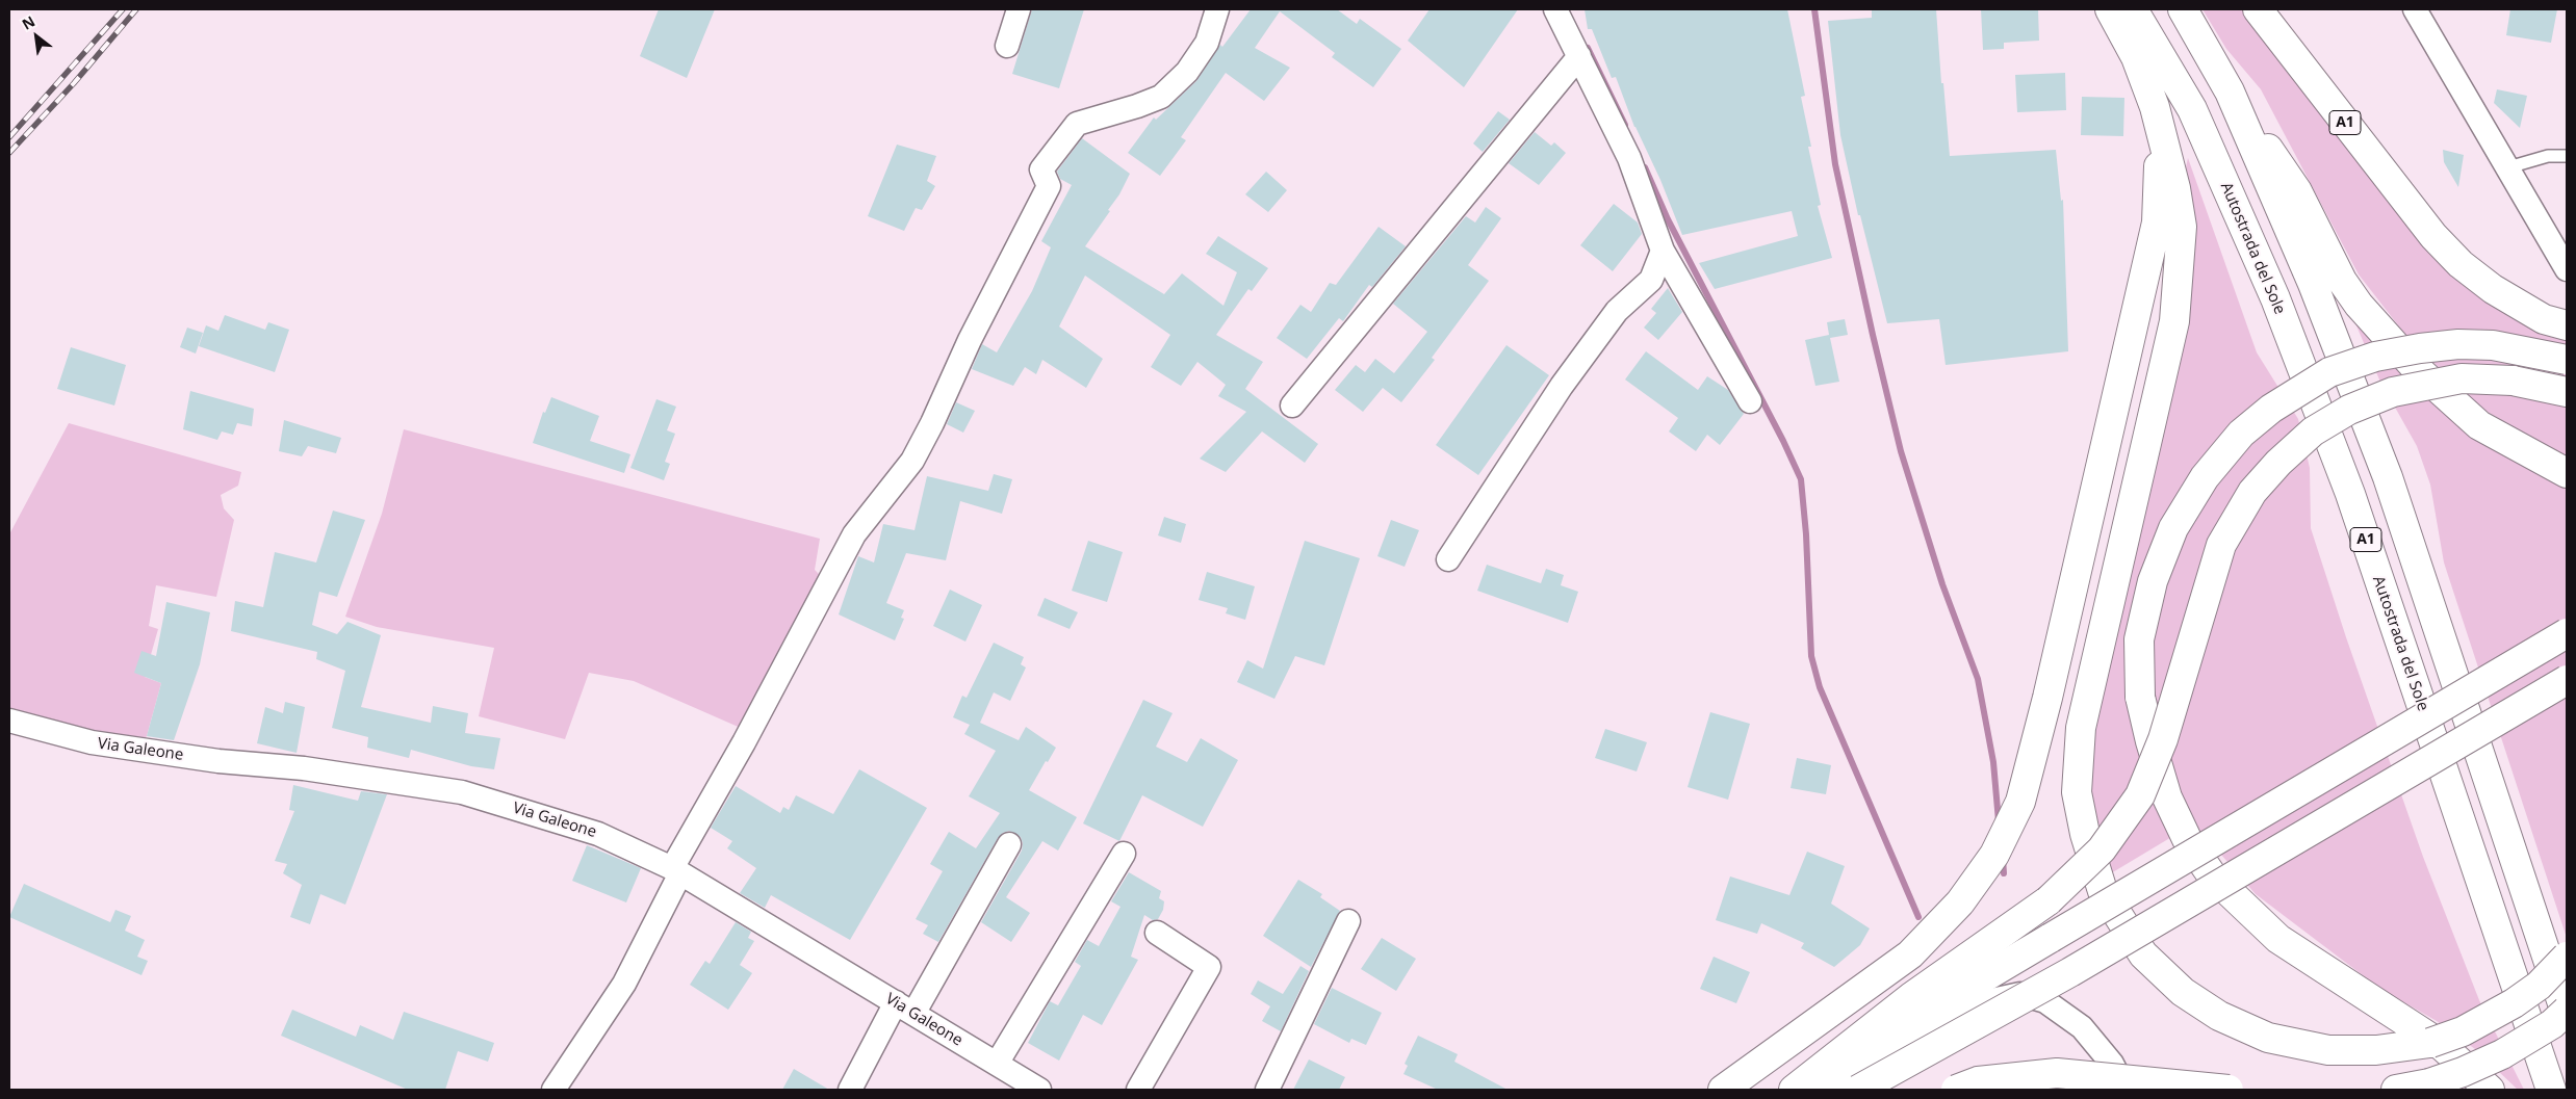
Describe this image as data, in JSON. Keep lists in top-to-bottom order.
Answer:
{
  "streets": {
    "highway": ["A1", "Autostrada del Sole"],
    "street": ["Via Galeone"]
  },
  "north": "top left"
}
